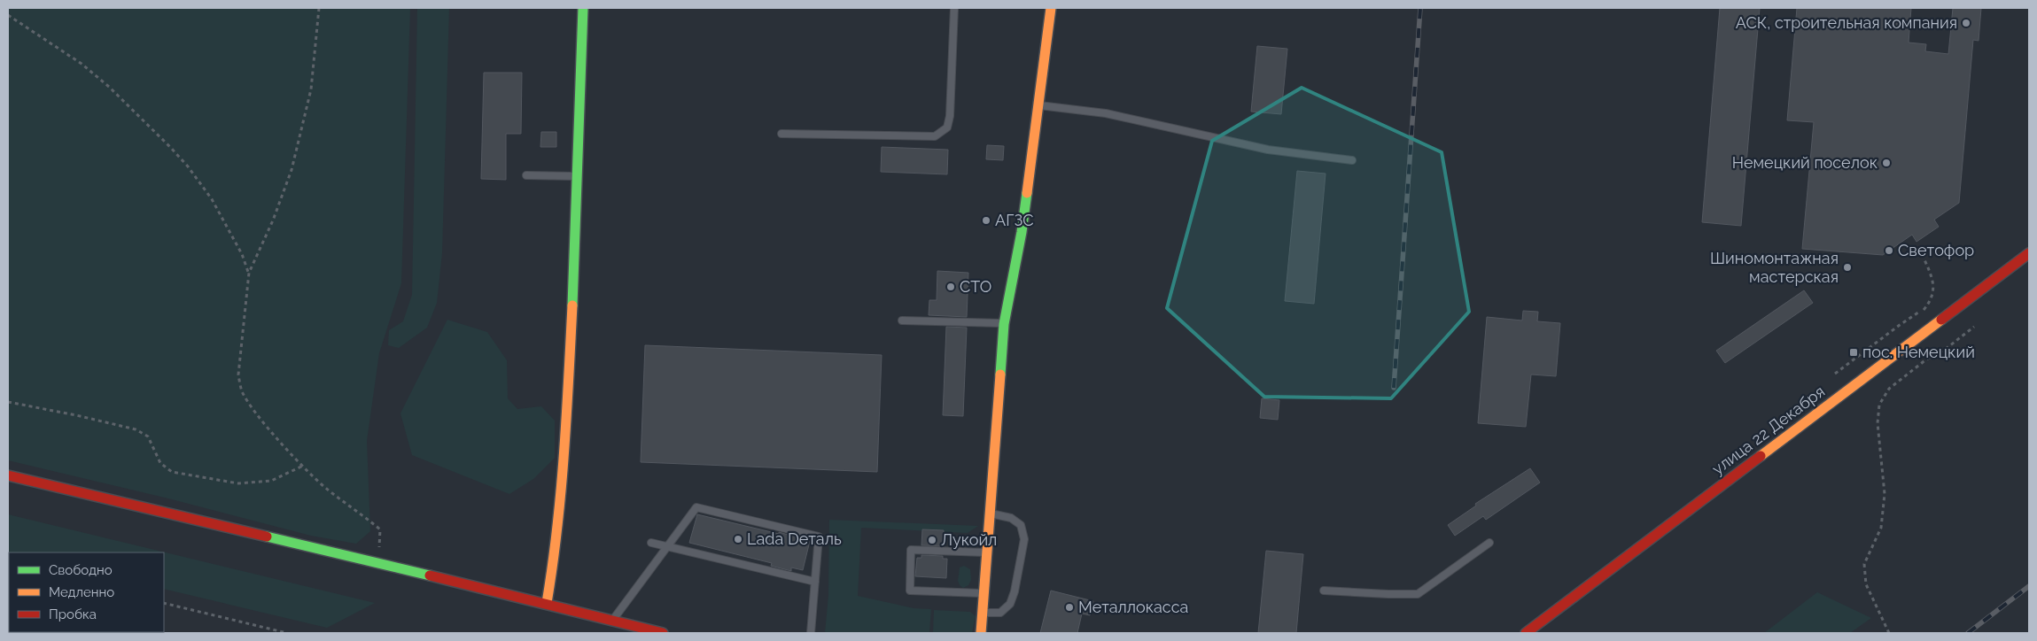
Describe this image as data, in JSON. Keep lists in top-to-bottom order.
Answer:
{
  "streets": {
    "main road": ["улица 22 Декабря"]
  },
  "places": {
    "other": [
      "АСК, строительная компания",
      "Немецкий поселок",
      "АГЗС",
      "Светофор",
      "Шиномонтажная мастерская",
      "СТО",
      "Lada Dеталь",
      "Лукойл",
      "Металлокасса"
    ],
    "transit": ["пос. Немецкий"]
  },
  "legend": ["Свободно", "Медленно", "Пробка"]
}
